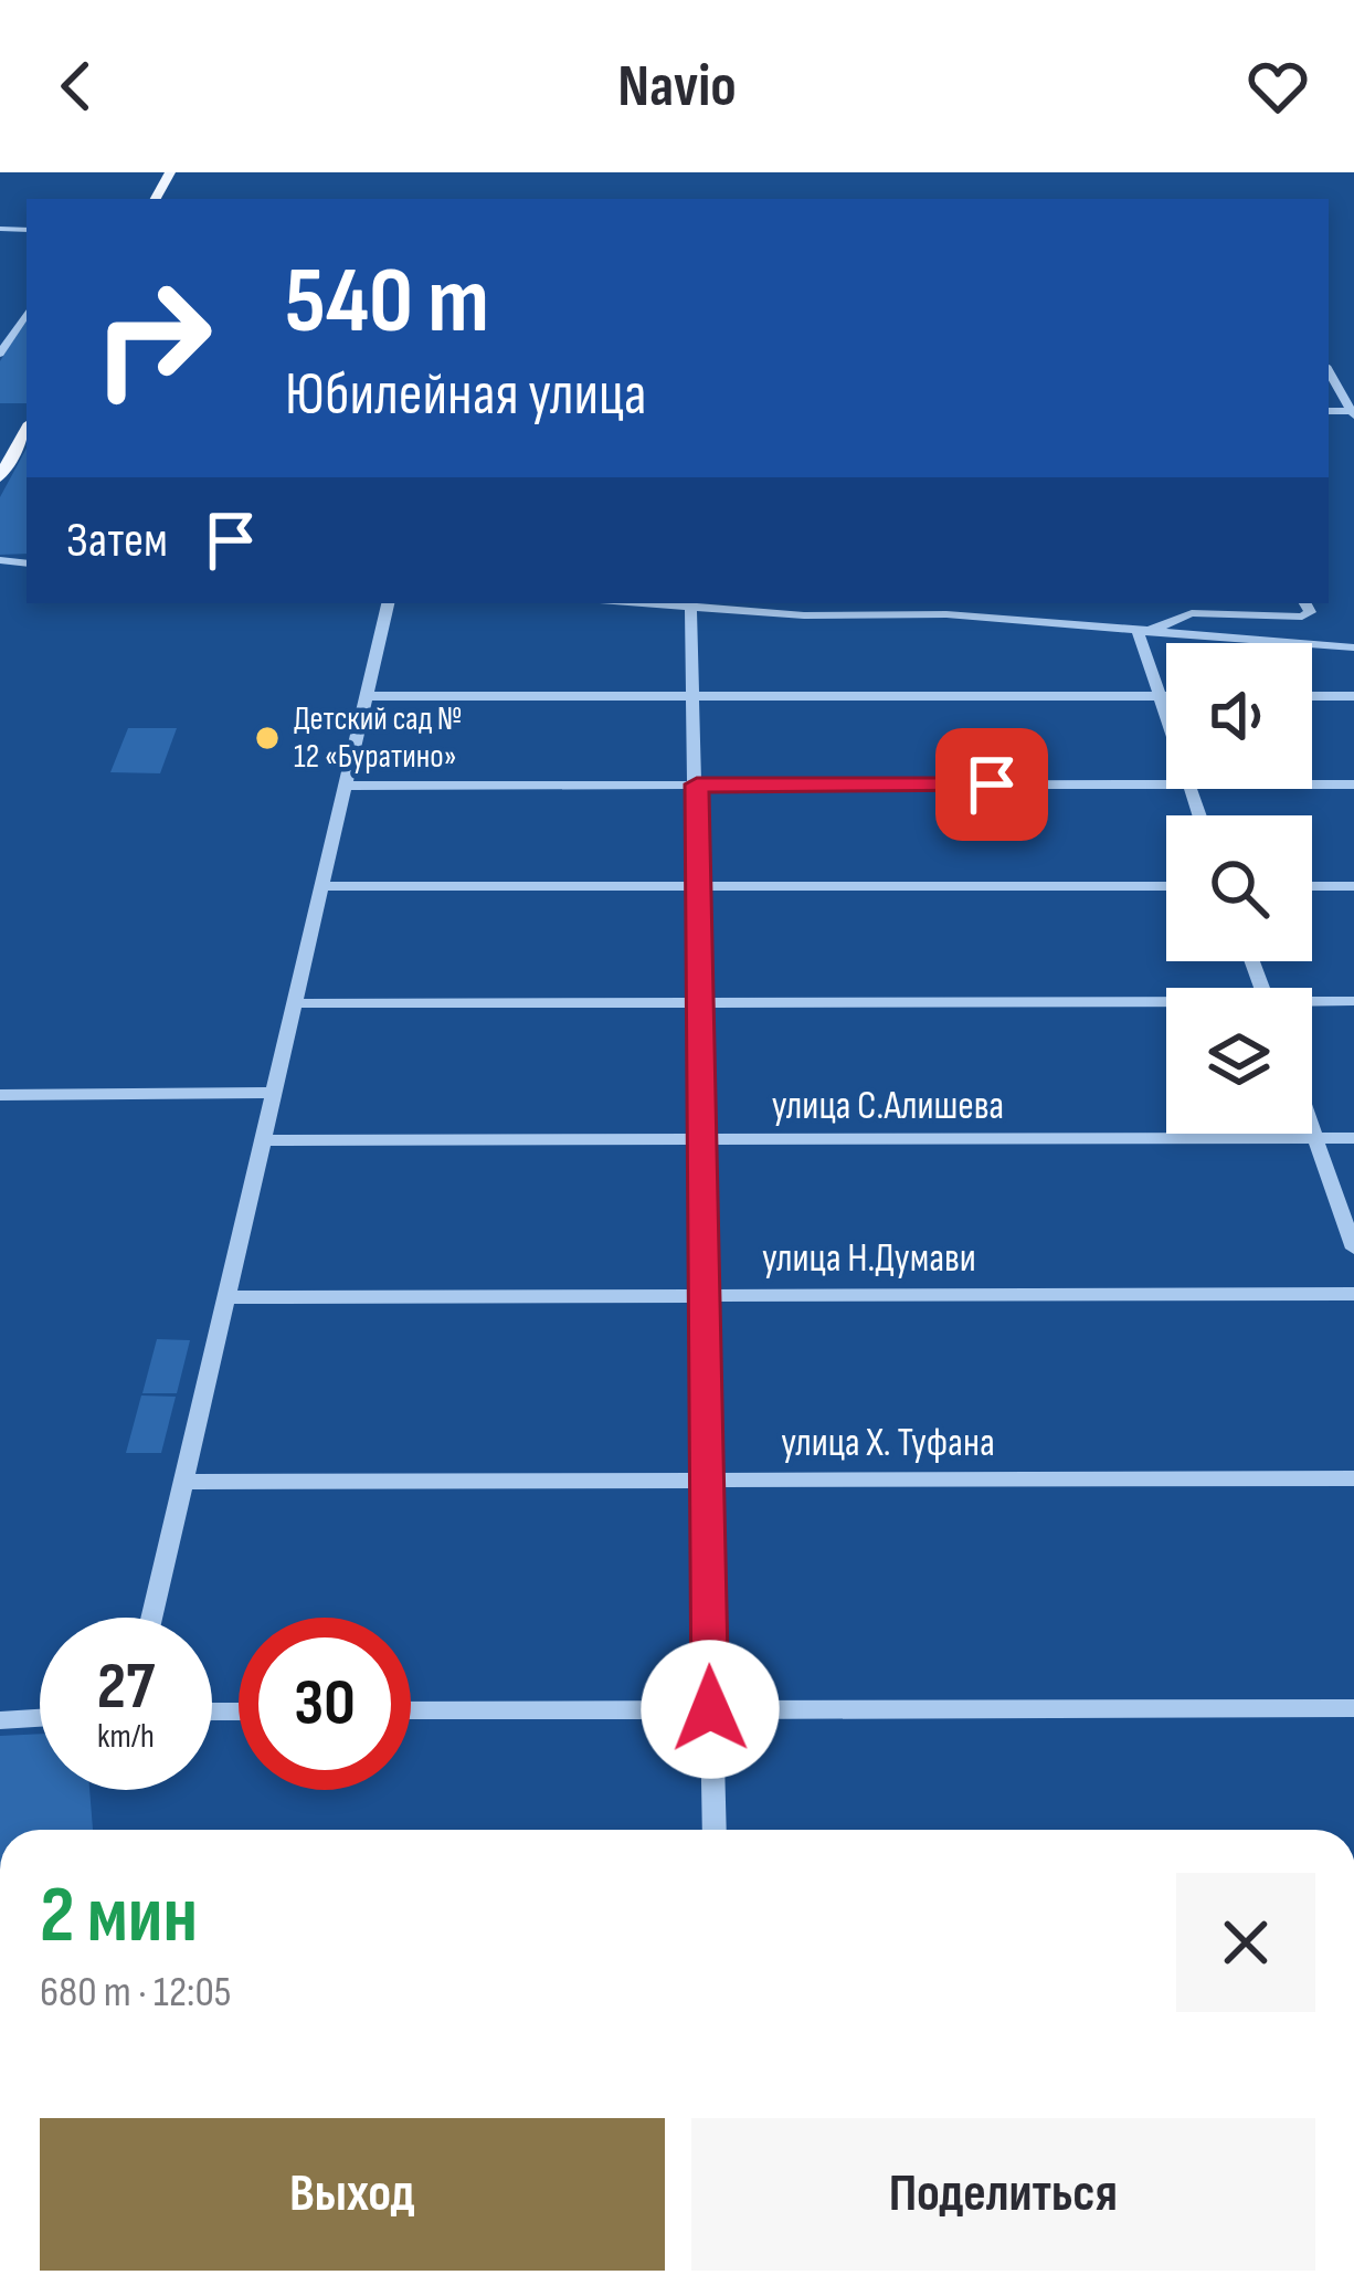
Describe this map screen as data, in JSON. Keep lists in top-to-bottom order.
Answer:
{
  "streets": {
    "street": ["улица С.Алишева", "улица Н.Думави", "улица Х. Туфана"]
  },
  "places": ["Детский сад № 12 «Буратино»"],
  "page": {
    "header": "Navio",
    "turn": ["540 m", "Юбилейная улица"],
    "then": "Затем",
    "speed": "27 km/h",
    "limit": "30",
    "heading": ["2 мин", "680 m · 12:05"],
    "buttons": ["Выход", "Поделиться"]
  }
}
